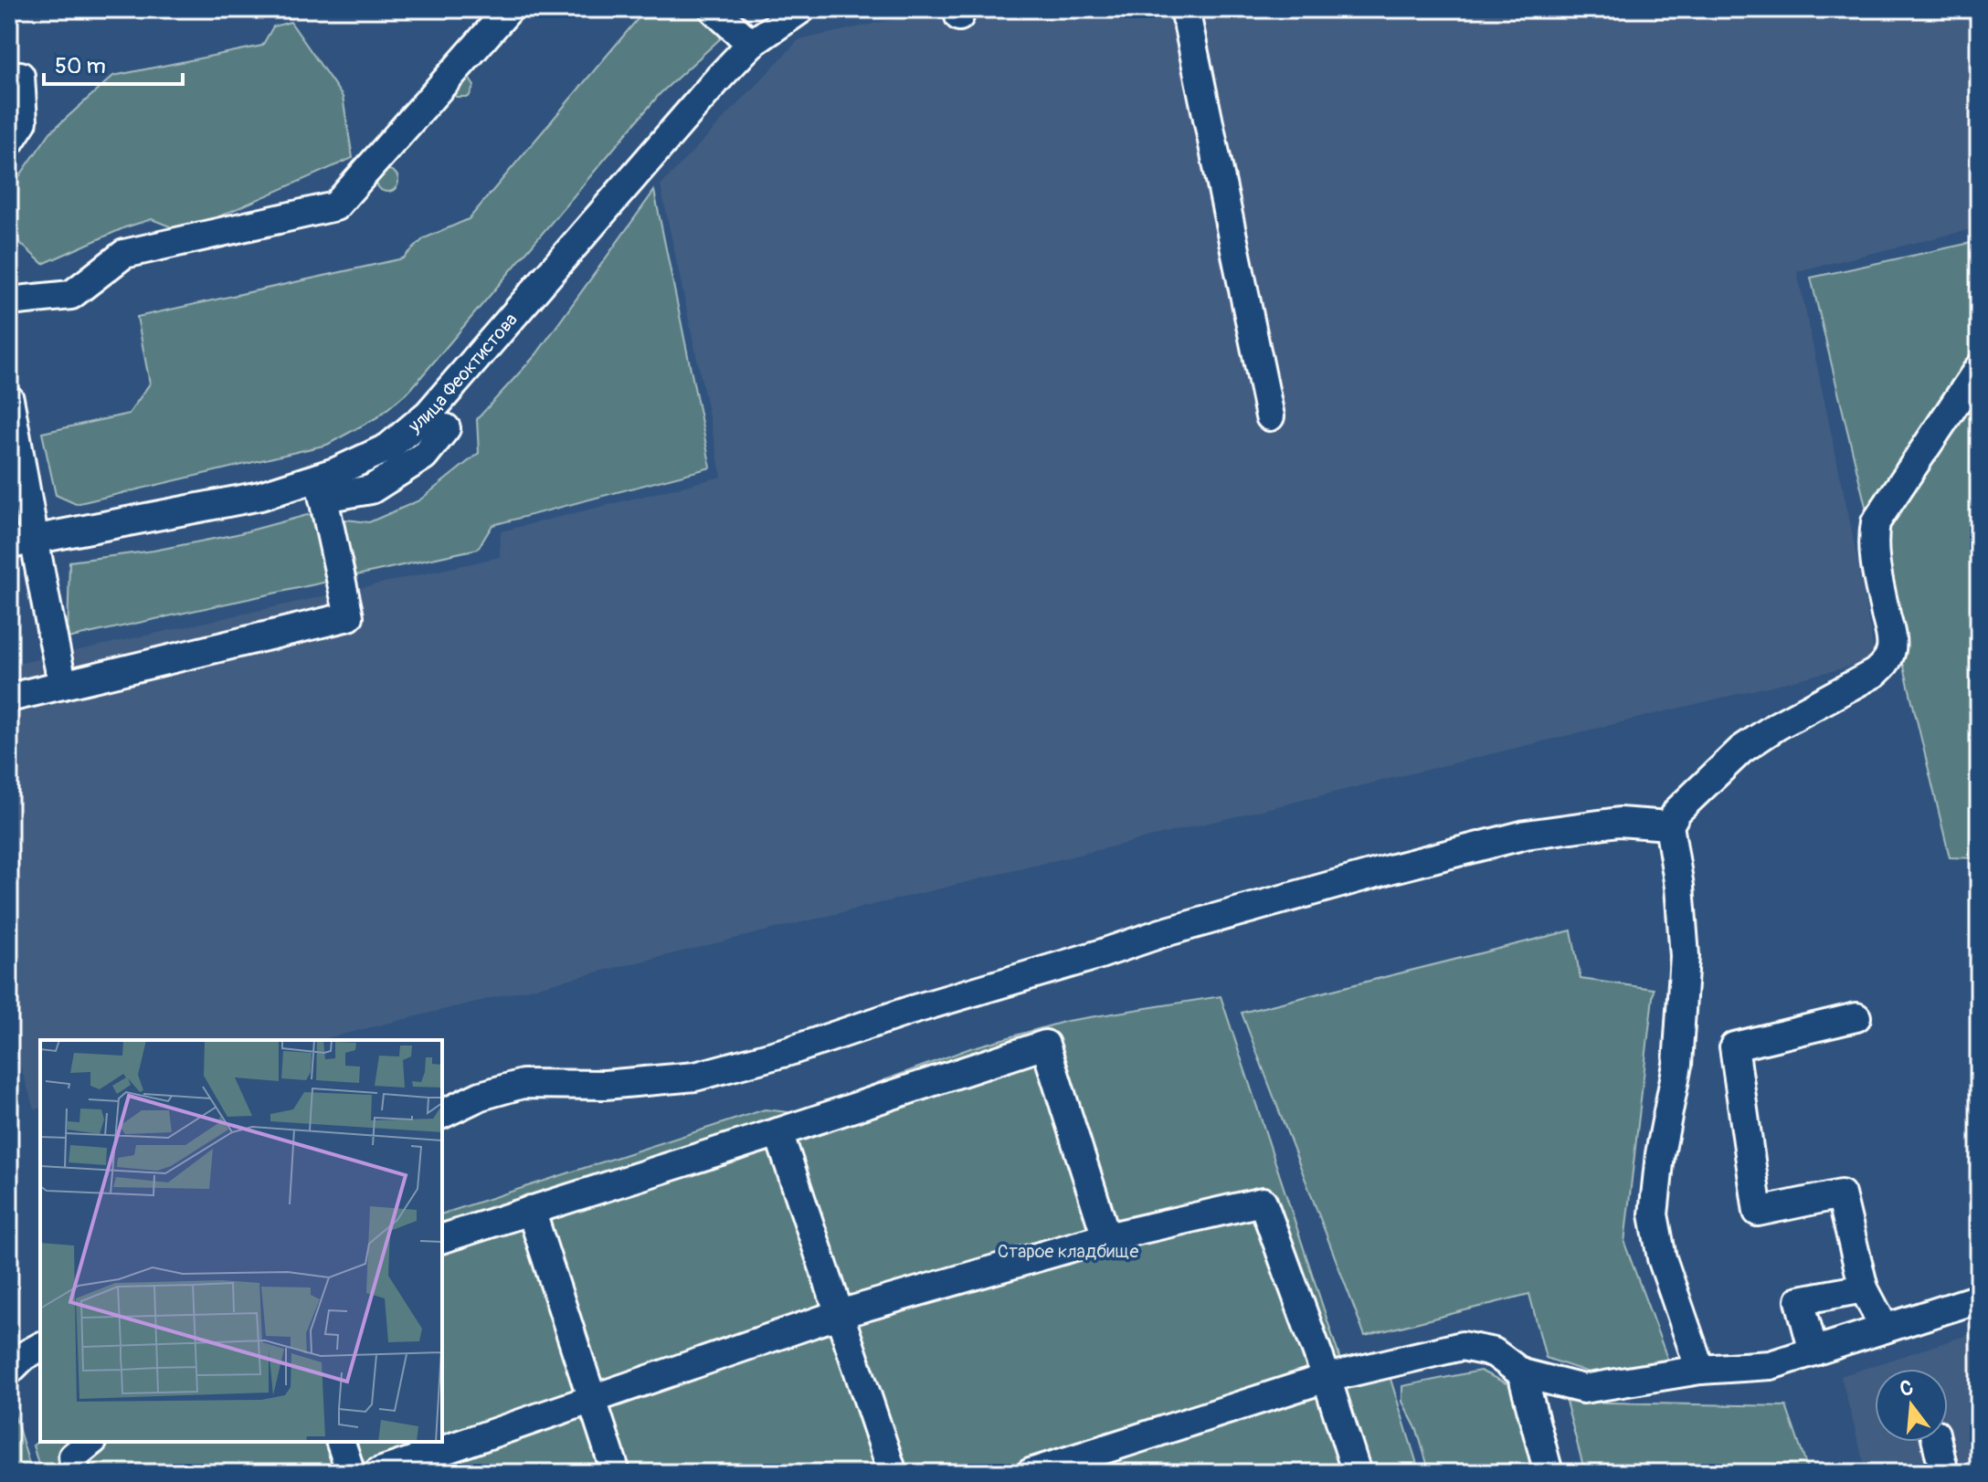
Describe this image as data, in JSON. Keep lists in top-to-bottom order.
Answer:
{
  "streets": {
    "street": ["улица Феоктистова"]
  },
  "parks": ["Старое кладбище"],
  "scale_bar": "50 m",
  "north": "top"
}
